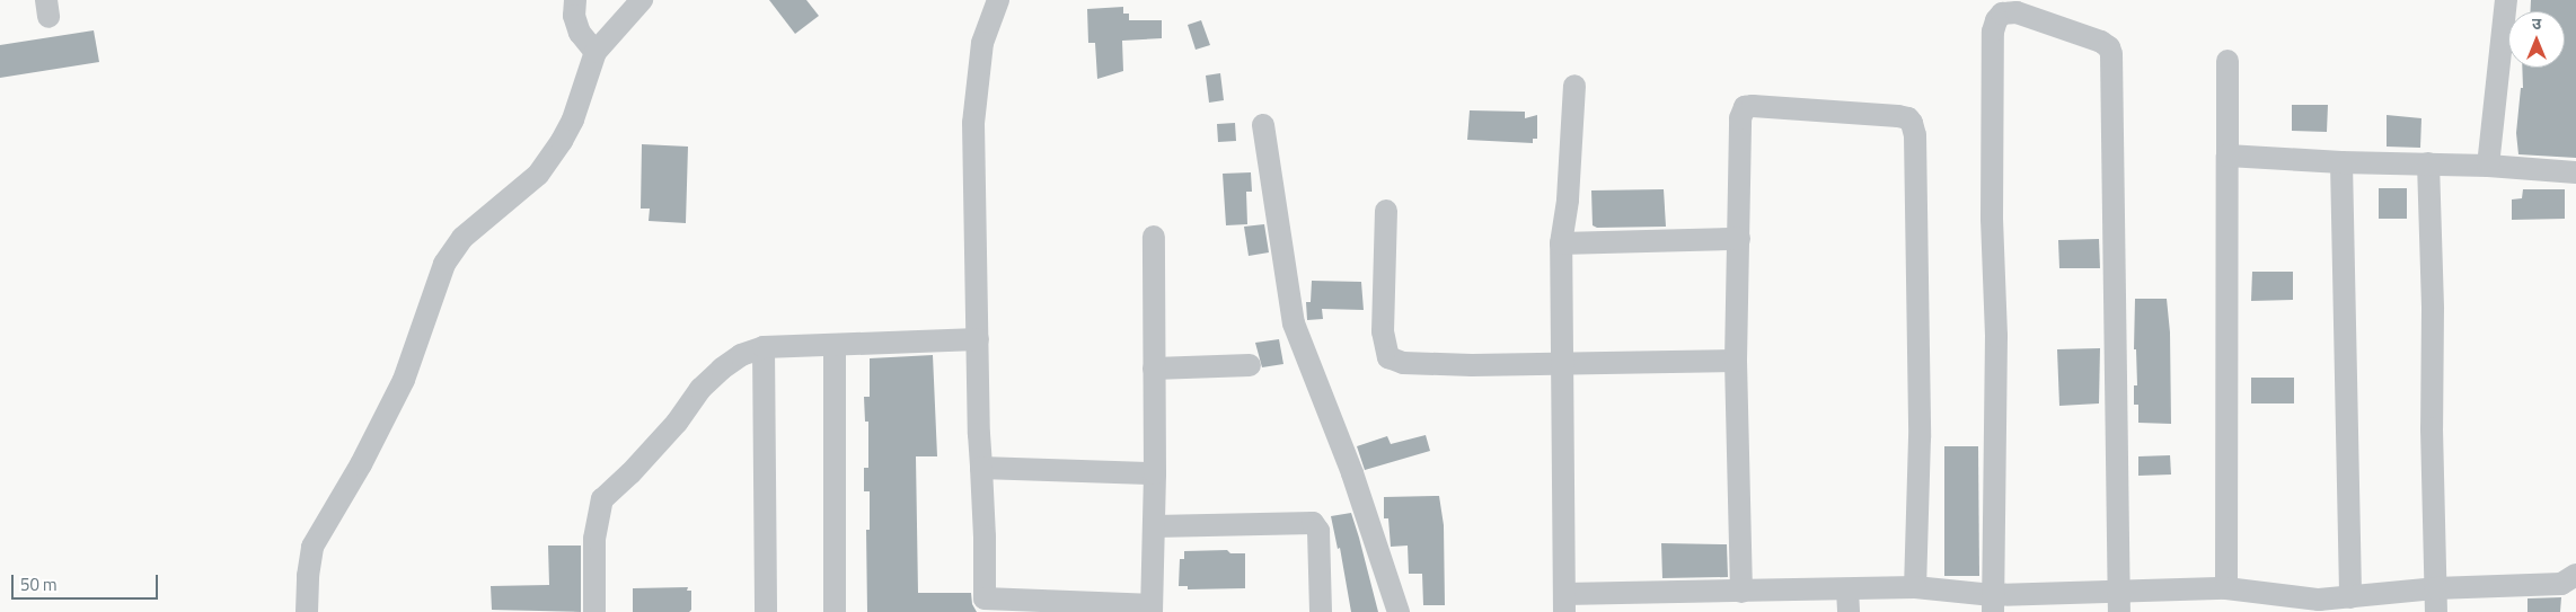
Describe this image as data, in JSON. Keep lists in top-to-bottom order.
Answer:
{
  "scale_bar": "50 m",
  "north": "top"
}
